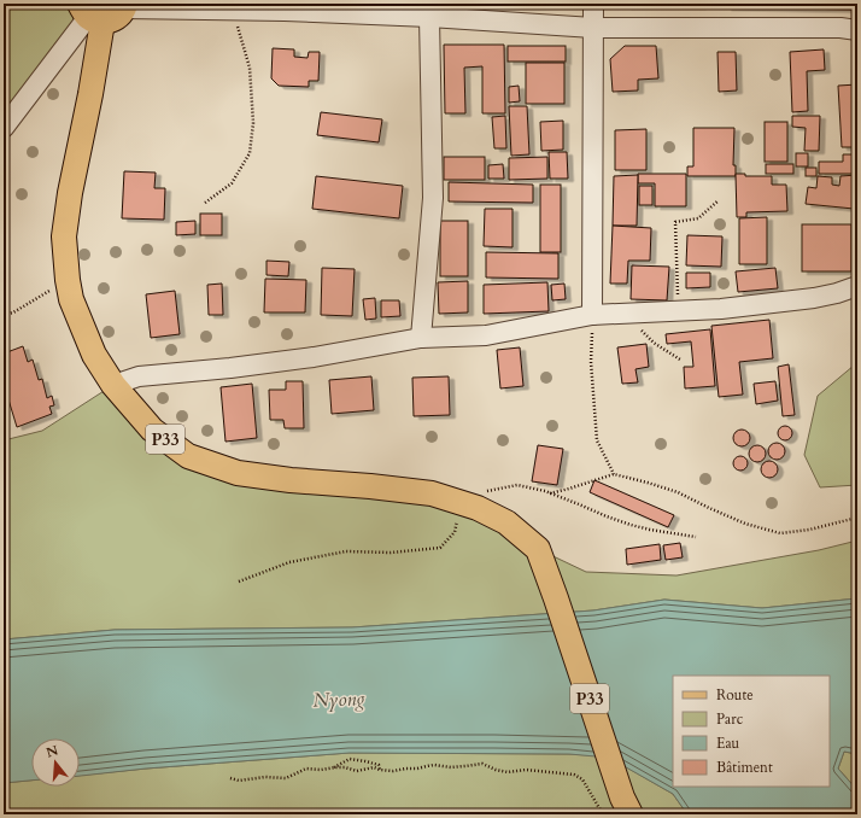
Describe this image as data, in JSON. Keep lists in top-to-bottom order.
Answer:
{
  "streets": {
    "main road": ["P33"]
  },
  "water": ["Nyong"],
  "legend": [
    "Route",
    "Parc",
    "Eau",
    "Bâtiment"
  ],
  "north": "top"
}
